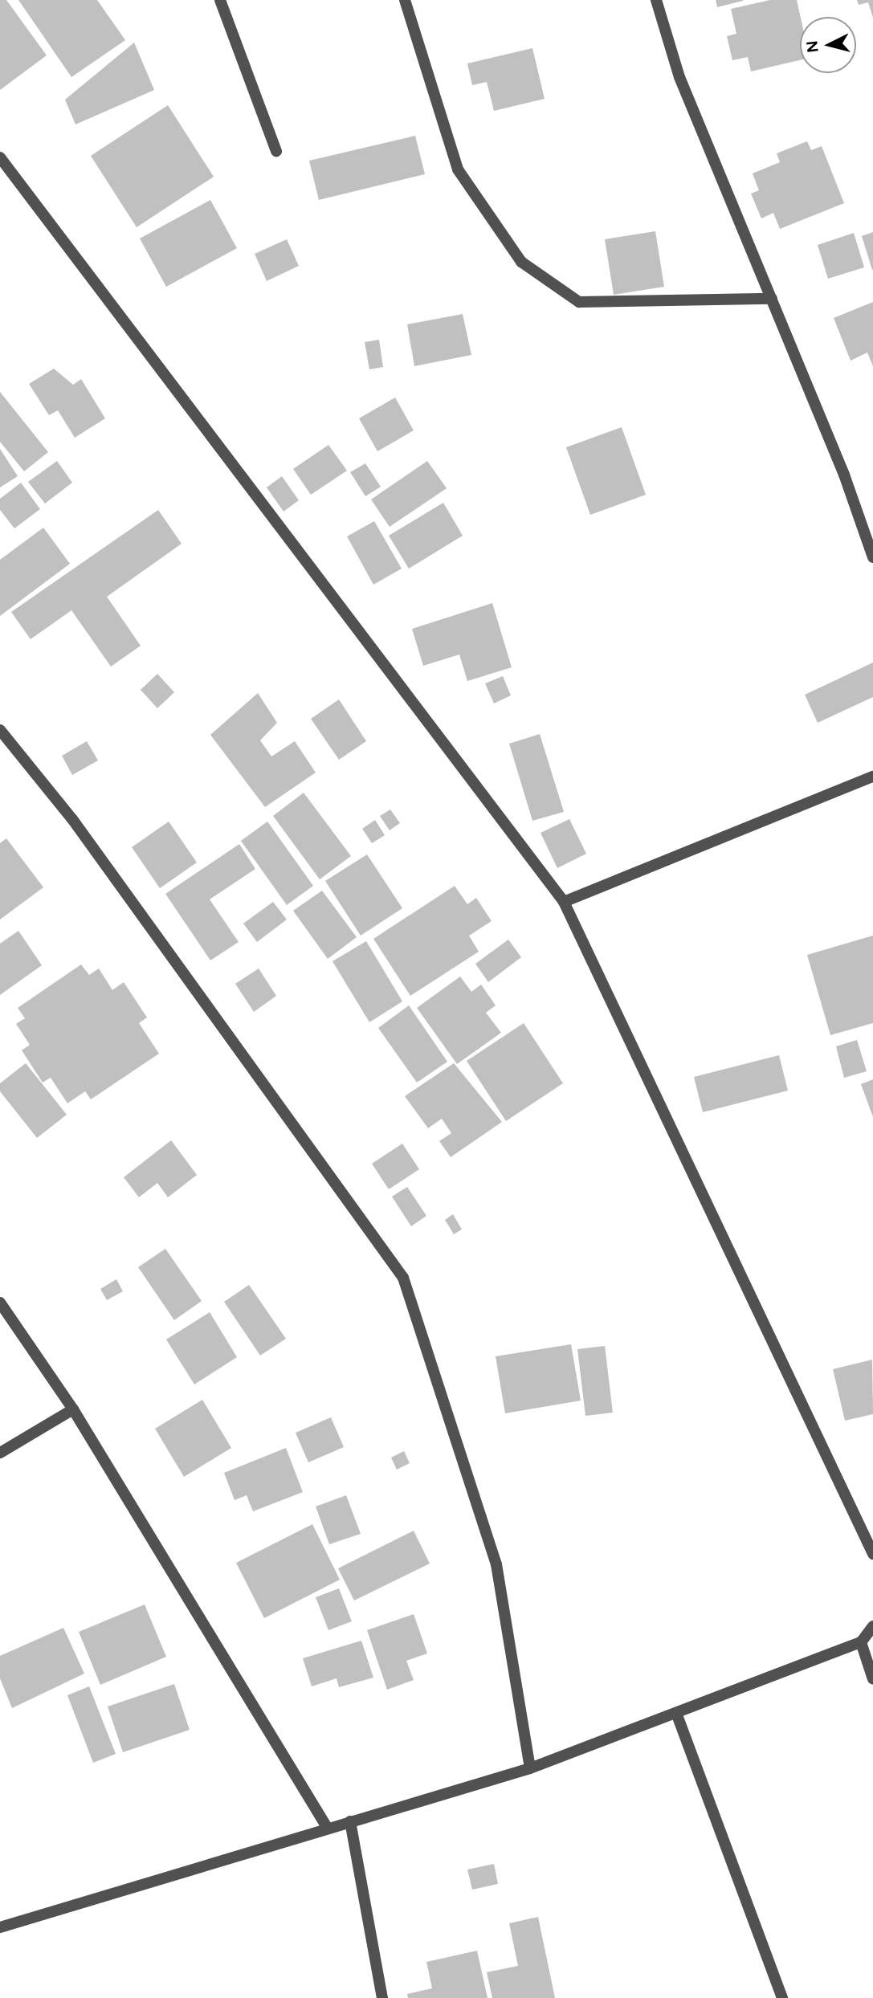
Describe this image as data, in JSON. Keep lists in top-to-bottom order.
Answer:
{
  "north": "left"
}
